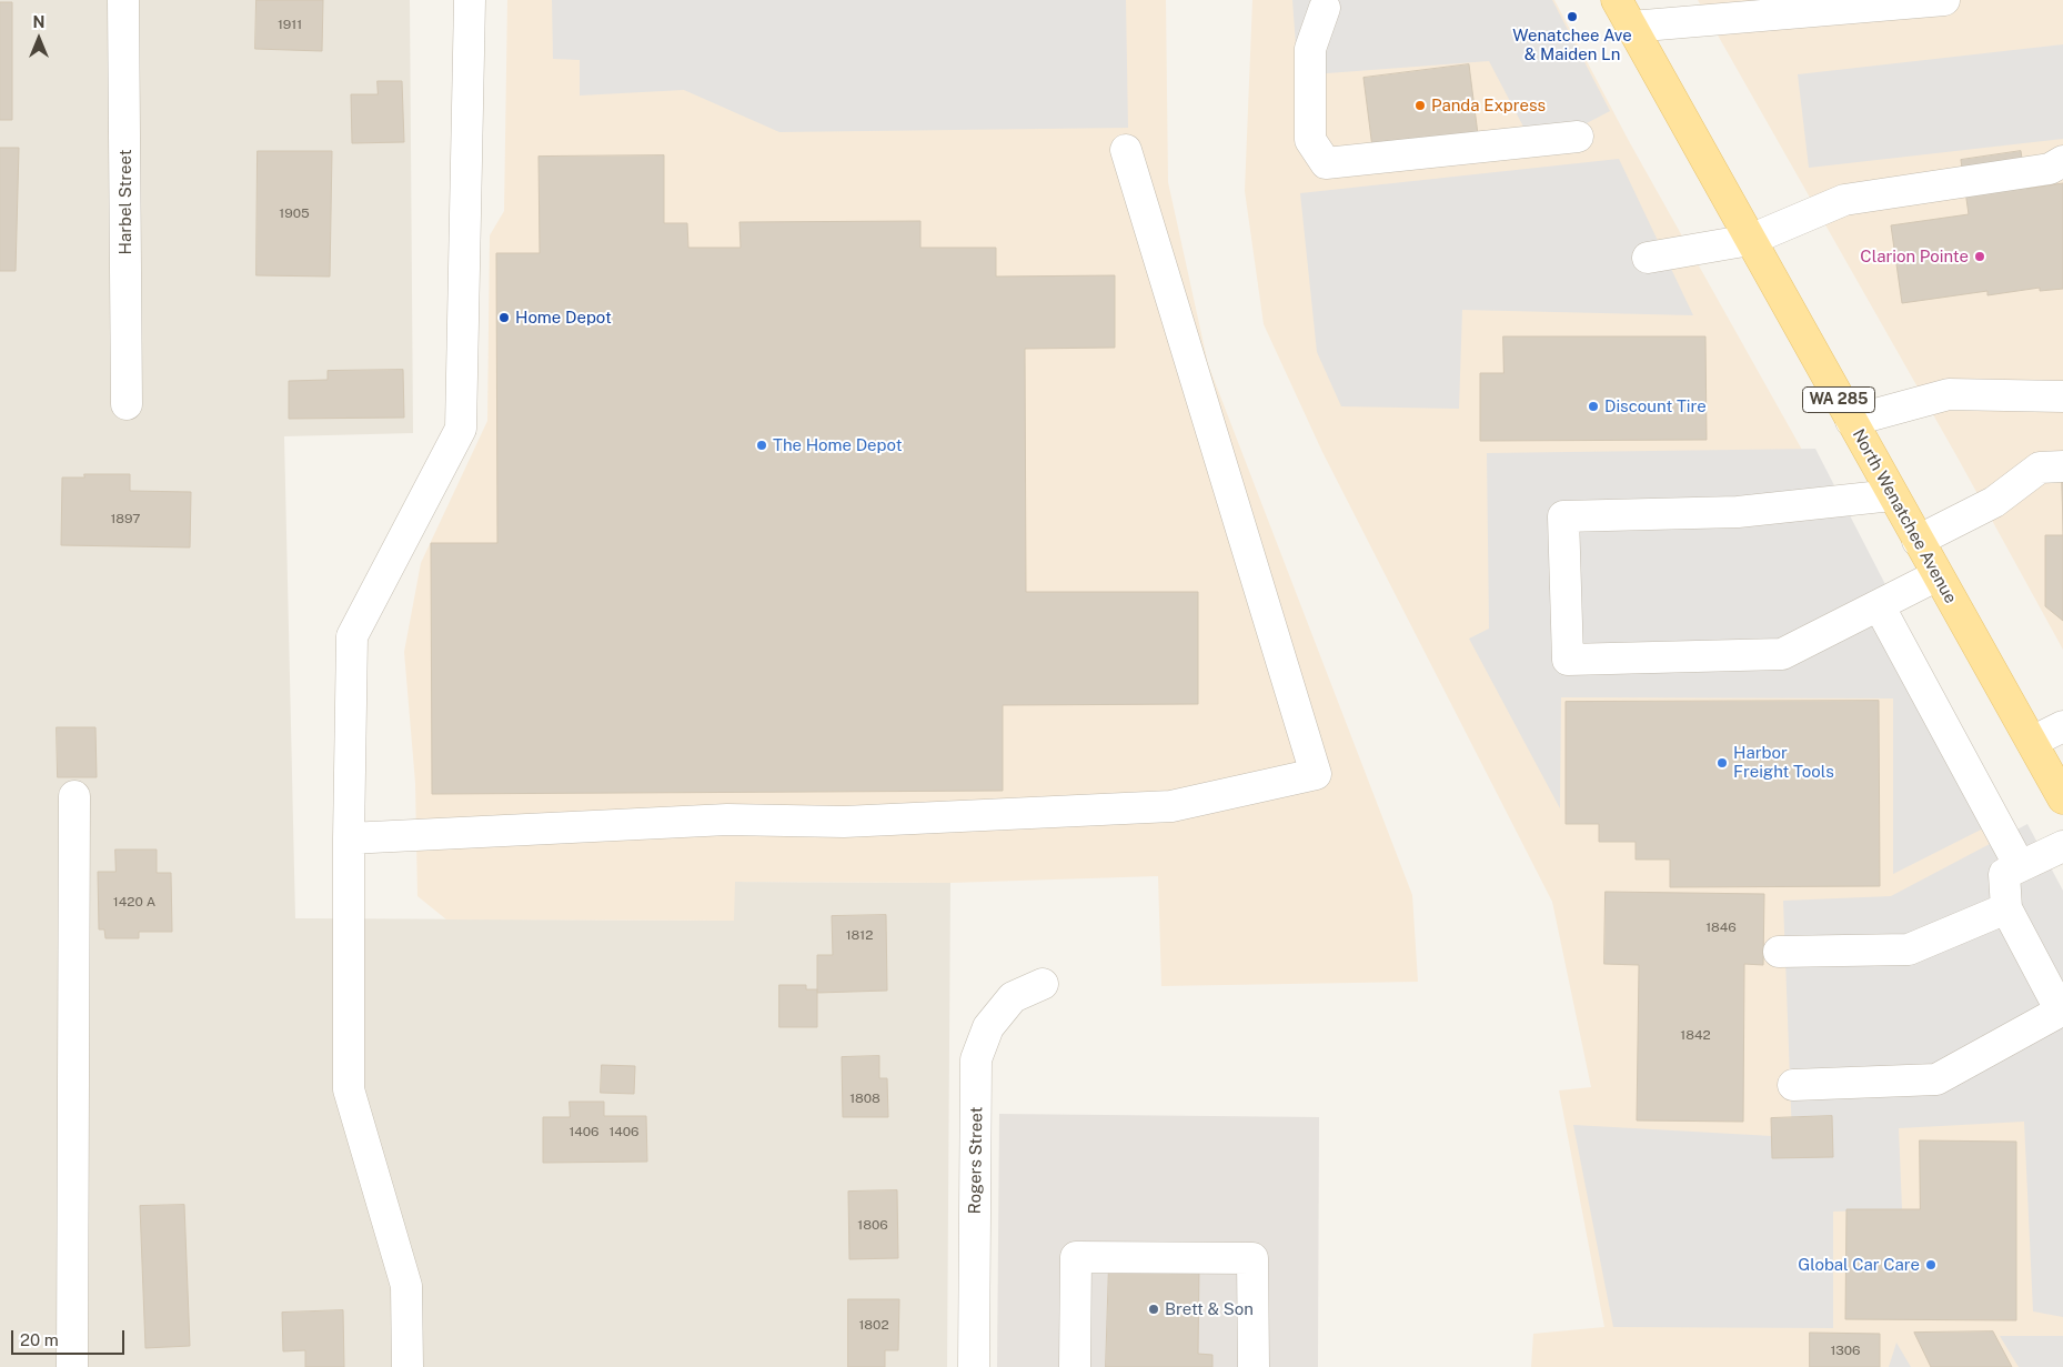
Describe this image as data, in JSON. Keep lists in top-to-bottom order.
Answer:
{
  "streets": {
    "main road": ["WA 285", "North Wenatchee Avenue"],
    "street": ["Harbel Street", "Rogers Street"]
  },
  "places": [
    "Wenatchee Ave & Maiden Ln",
    "Panda Express",
    "Clarion Pointe",
    "Home Depot",
    "Discount Tire",
    "The Home Depot",
    "Harbor Freight Tools",
    "Global Car Care",
    "Brett & Son"
  ],
  "house_numbers": [
    "1911",
    "1905",
    "1897",
    "1420 A",
    "1846",
    "1812",
    "1842",
    "1808",
    "1406",
    "1406",
    "1806",
    "1802",
    "1306"
  ],
  "scale_bar": "20 m",
  "north": "top"
}
